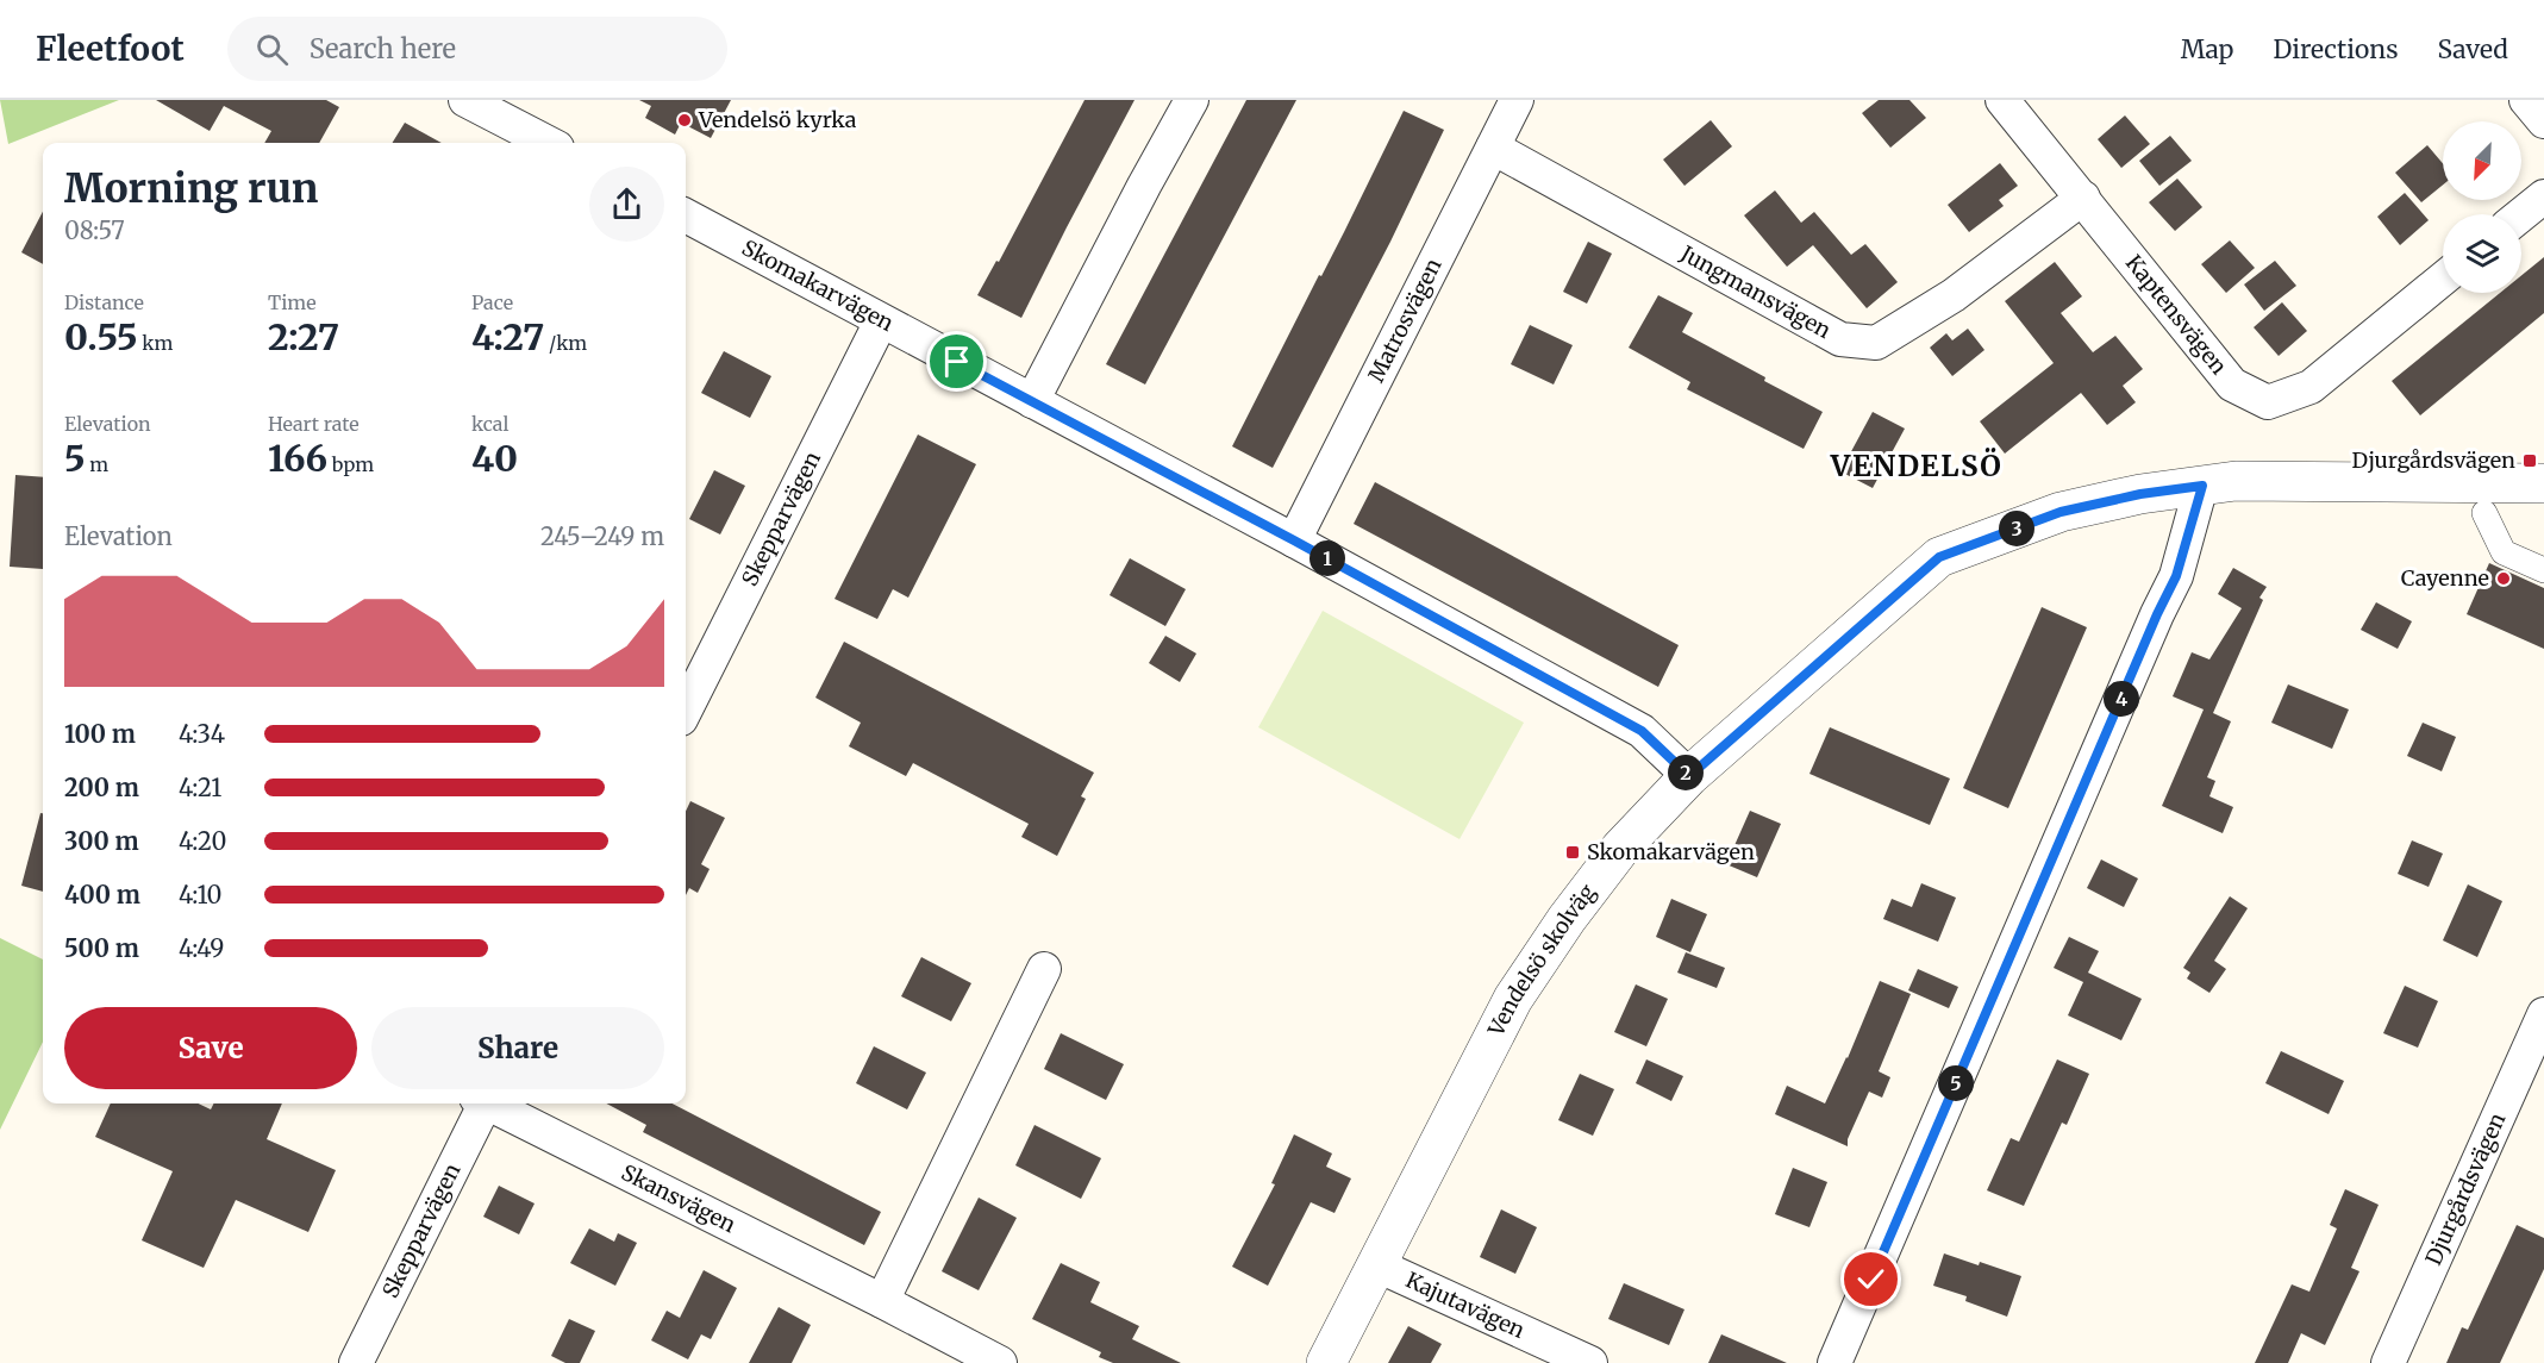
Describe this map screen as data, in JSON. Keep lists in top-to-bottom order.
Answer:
{
  "streets": {
    "street": [
      "Skomakarvägen",
      "Jungmansvägen",
      "Kaptensvägen",
      "Matrosvägen",
      "Skepparvägen",
      "Vendelsö skolväg",
      "Djurgårdsvägen",
      "Skansvägen",
      "Kajutavägen"
    ]
  },
  "crossings": [
    ["Skomakarvägen", "Matrosvägen"],
    ["Skomakarvägen", "Skepparvägen"],
    ["Skomakarvägen", "Vendelsö skolväg"],
    ["Jungmansvägen", "Kaptensvägen"],
    ["Jungmansvägen", "Matrosvägen"],
    ["Vendelsö skolväg", "Kajutavägen"]
  ],
  "districts": ["VENDELSÖ"],
  "places": {
    "other": ["Vendelsö kyrka", "Cayenne"],
    "transit": ["Djurgårdsvägen", "Skomakarvägen"]
  },
  "north": "bottom left",
  "page": {
    "header": "Fleetfoot",
    "search": "Search here",
    "nav": ["Map", "Directions", "Saved"],
    "heading": ["Morning run", "08:57"],
    "stats": [
      ["Distance", "0.55 km"],
      ["Time", "2:27"],
      ["Pace", "4:27 /km"],
      ["Elevation", "5 m"],
      ["Heart rate", "166 bpm"],
      ["kcal", "40"]
    ],
    "chart": ["Elevation", "245–249 m"],
    "pins": [
      "3",
      "1",
      "4",
      "2",
      "5"
    ],
    "list": [
      {
        "name": "100 m",
        "note": "4:34"
      },
      {
        "name": "200 m",
        "note": "4:21"
      },
      {
        "name": "300 m",
        "note": "4:20"
      },
      {
        "name": "400 m",
        "note": "4:10"
      },
      {
        "name": "500 m",
        "note": "4:49"
      }
    ],
    "buttons": ["Save", "Share"]
  }
}
